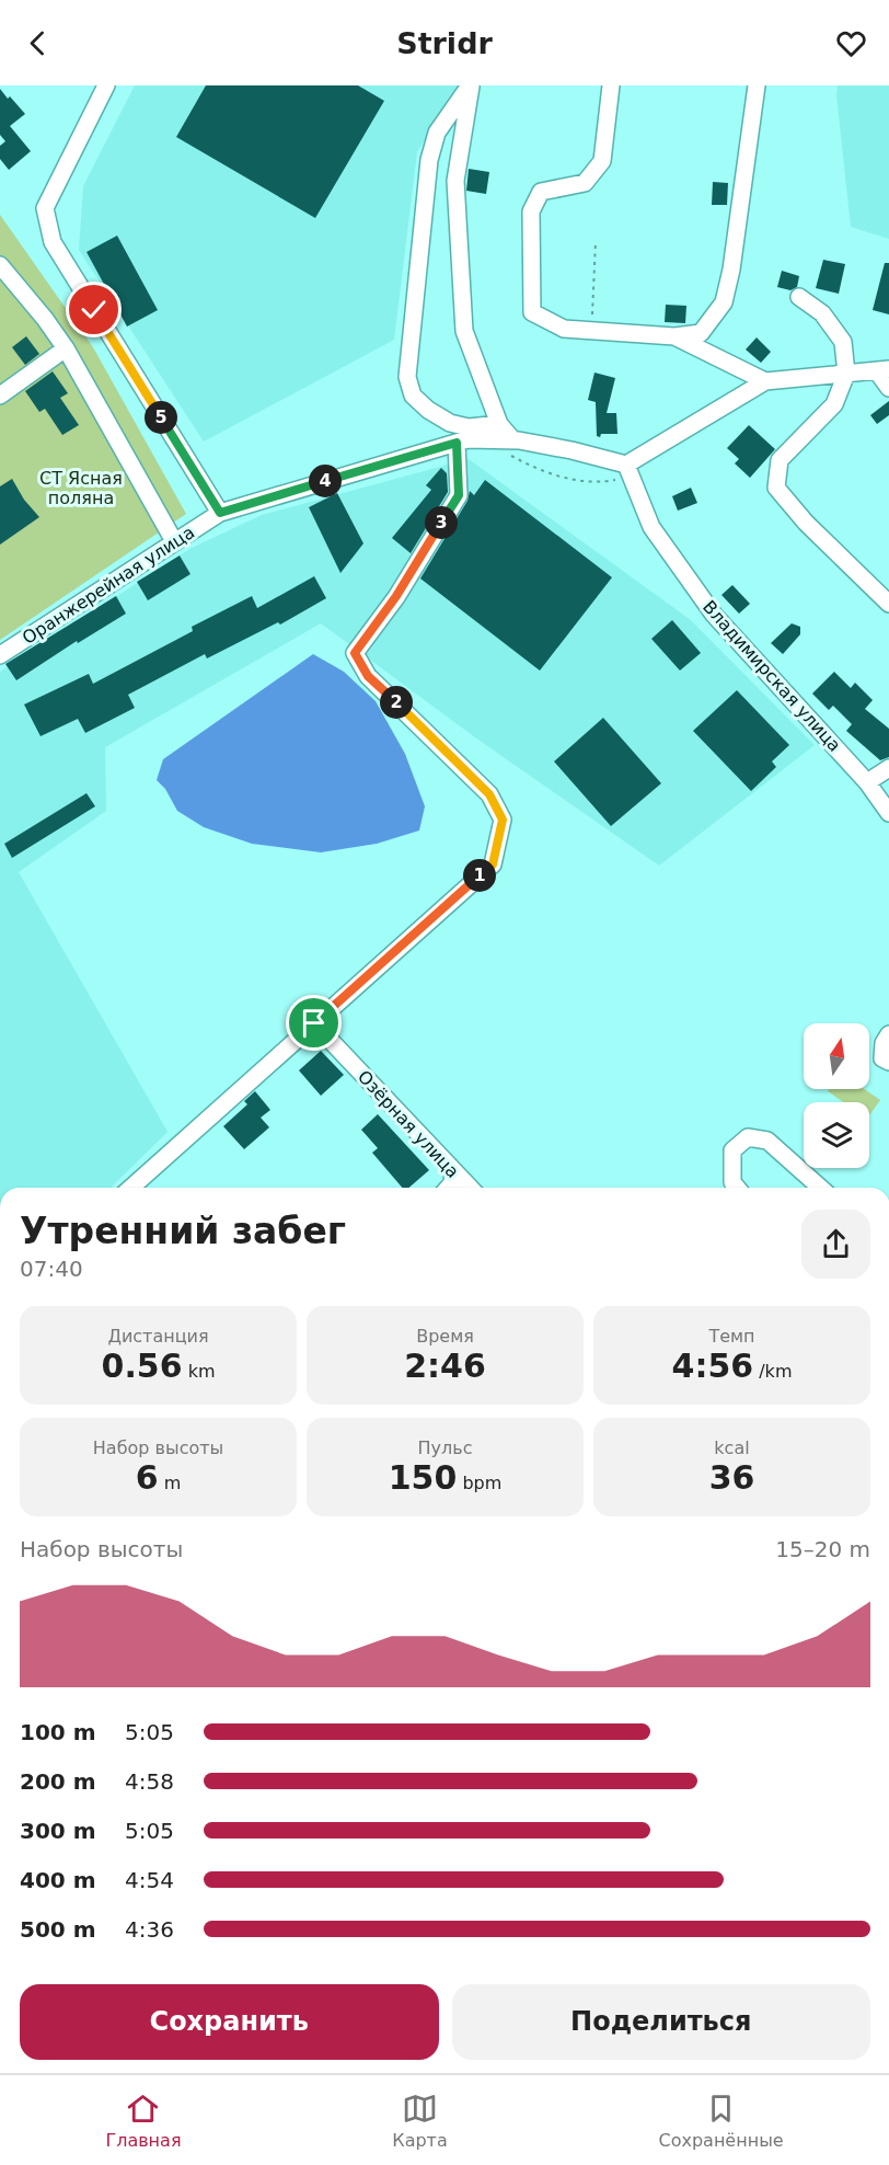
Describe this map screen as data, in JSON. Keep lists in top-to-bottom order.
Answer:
{
  "streets": {
    "street": ["Оранжерейная улица", "Владимирская улица", "Озёрная улица"]
  },
  "crossings": [
    ["Оранжерейная улица", "Владимирская улица"]
  ],
  "parks": ["СТ Ясная поляна"],
  "north": "top",
  "page": {
    "header": "Stridr",
    "pins": [
      "5",
      "4",
      "3",
      "2",
      "1"
    ],
    "heading": ["Утренний забег", "07:40"],
    "stats": [
      ["Дистанция", "0.56 km"],
      ["Время", "2:46"],
      ["Темп", "4:56 /km"],
      ["Набор высоты", "6 m"],
      ["Пульс", "150 bpm"],
      ["kcal", "36"]
    ],
    "chart": ["Набор высоты", "15–20 m"],
    "list": [
      {
        "name": "100 m",
        "note": "5:05"
      },
      {
        "name": "200 m",
        "note": "4:58"
      },
      {
        "name": "300 m",
        "note": "5:05"
      },
      {
        "name": "400 m",
        "note": "4:54"
      },
      {
        "name": "500 m",
        "note": "4:36"
      }
    ],
    "buttons": ["Сохранить", "Поделиться"],
    "tabs": ["Главная", "Карта", "Сохранённые"]
  }
}
